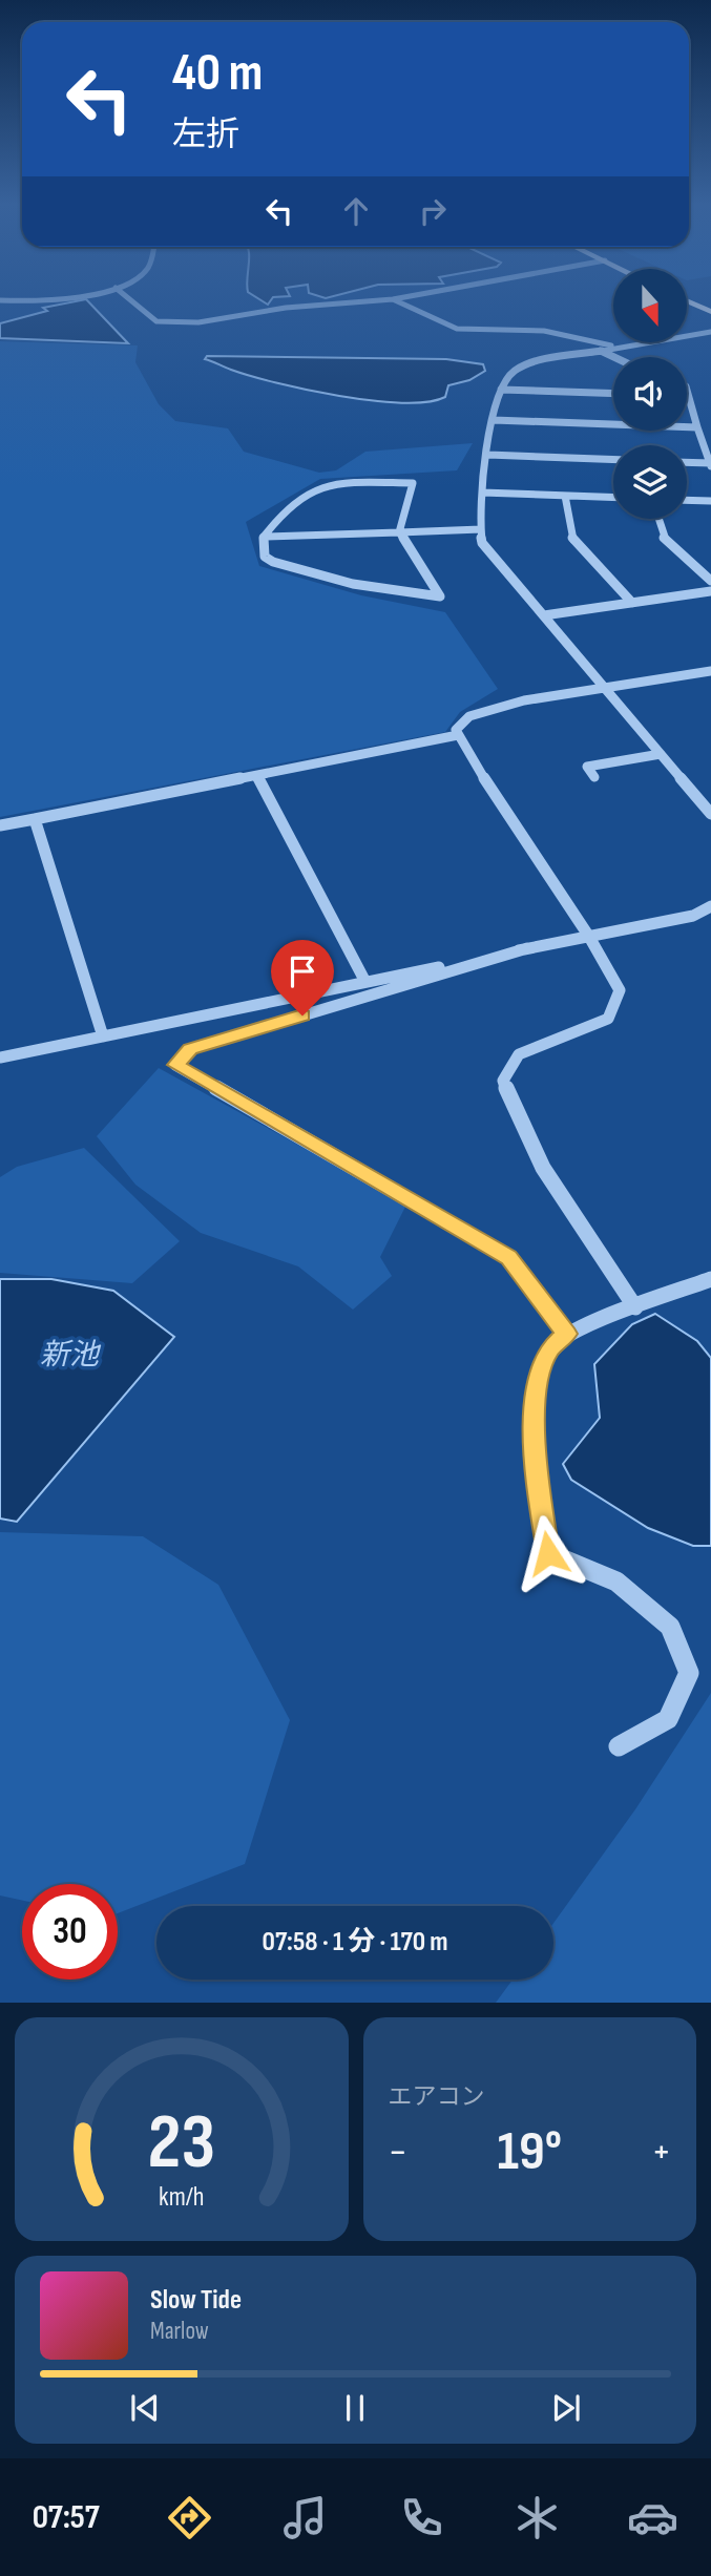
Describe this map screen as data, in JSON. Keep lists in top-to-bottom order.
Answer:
{
  "water": ["新池"],
  "north": "bottom",
  "page": {
    "turn": ["40 m", "左折"],
    "limit": "30",
    "trip": "07:58 · 1 分 · 170 m",
    "tile": "エアコン",
    "heat": ["−", "19°", "+"],
    "song": ["Slow Tide", "Marlow"],
    "tabs": "07:57",
    "gauge": ["23", "km/h"]
  }
}
